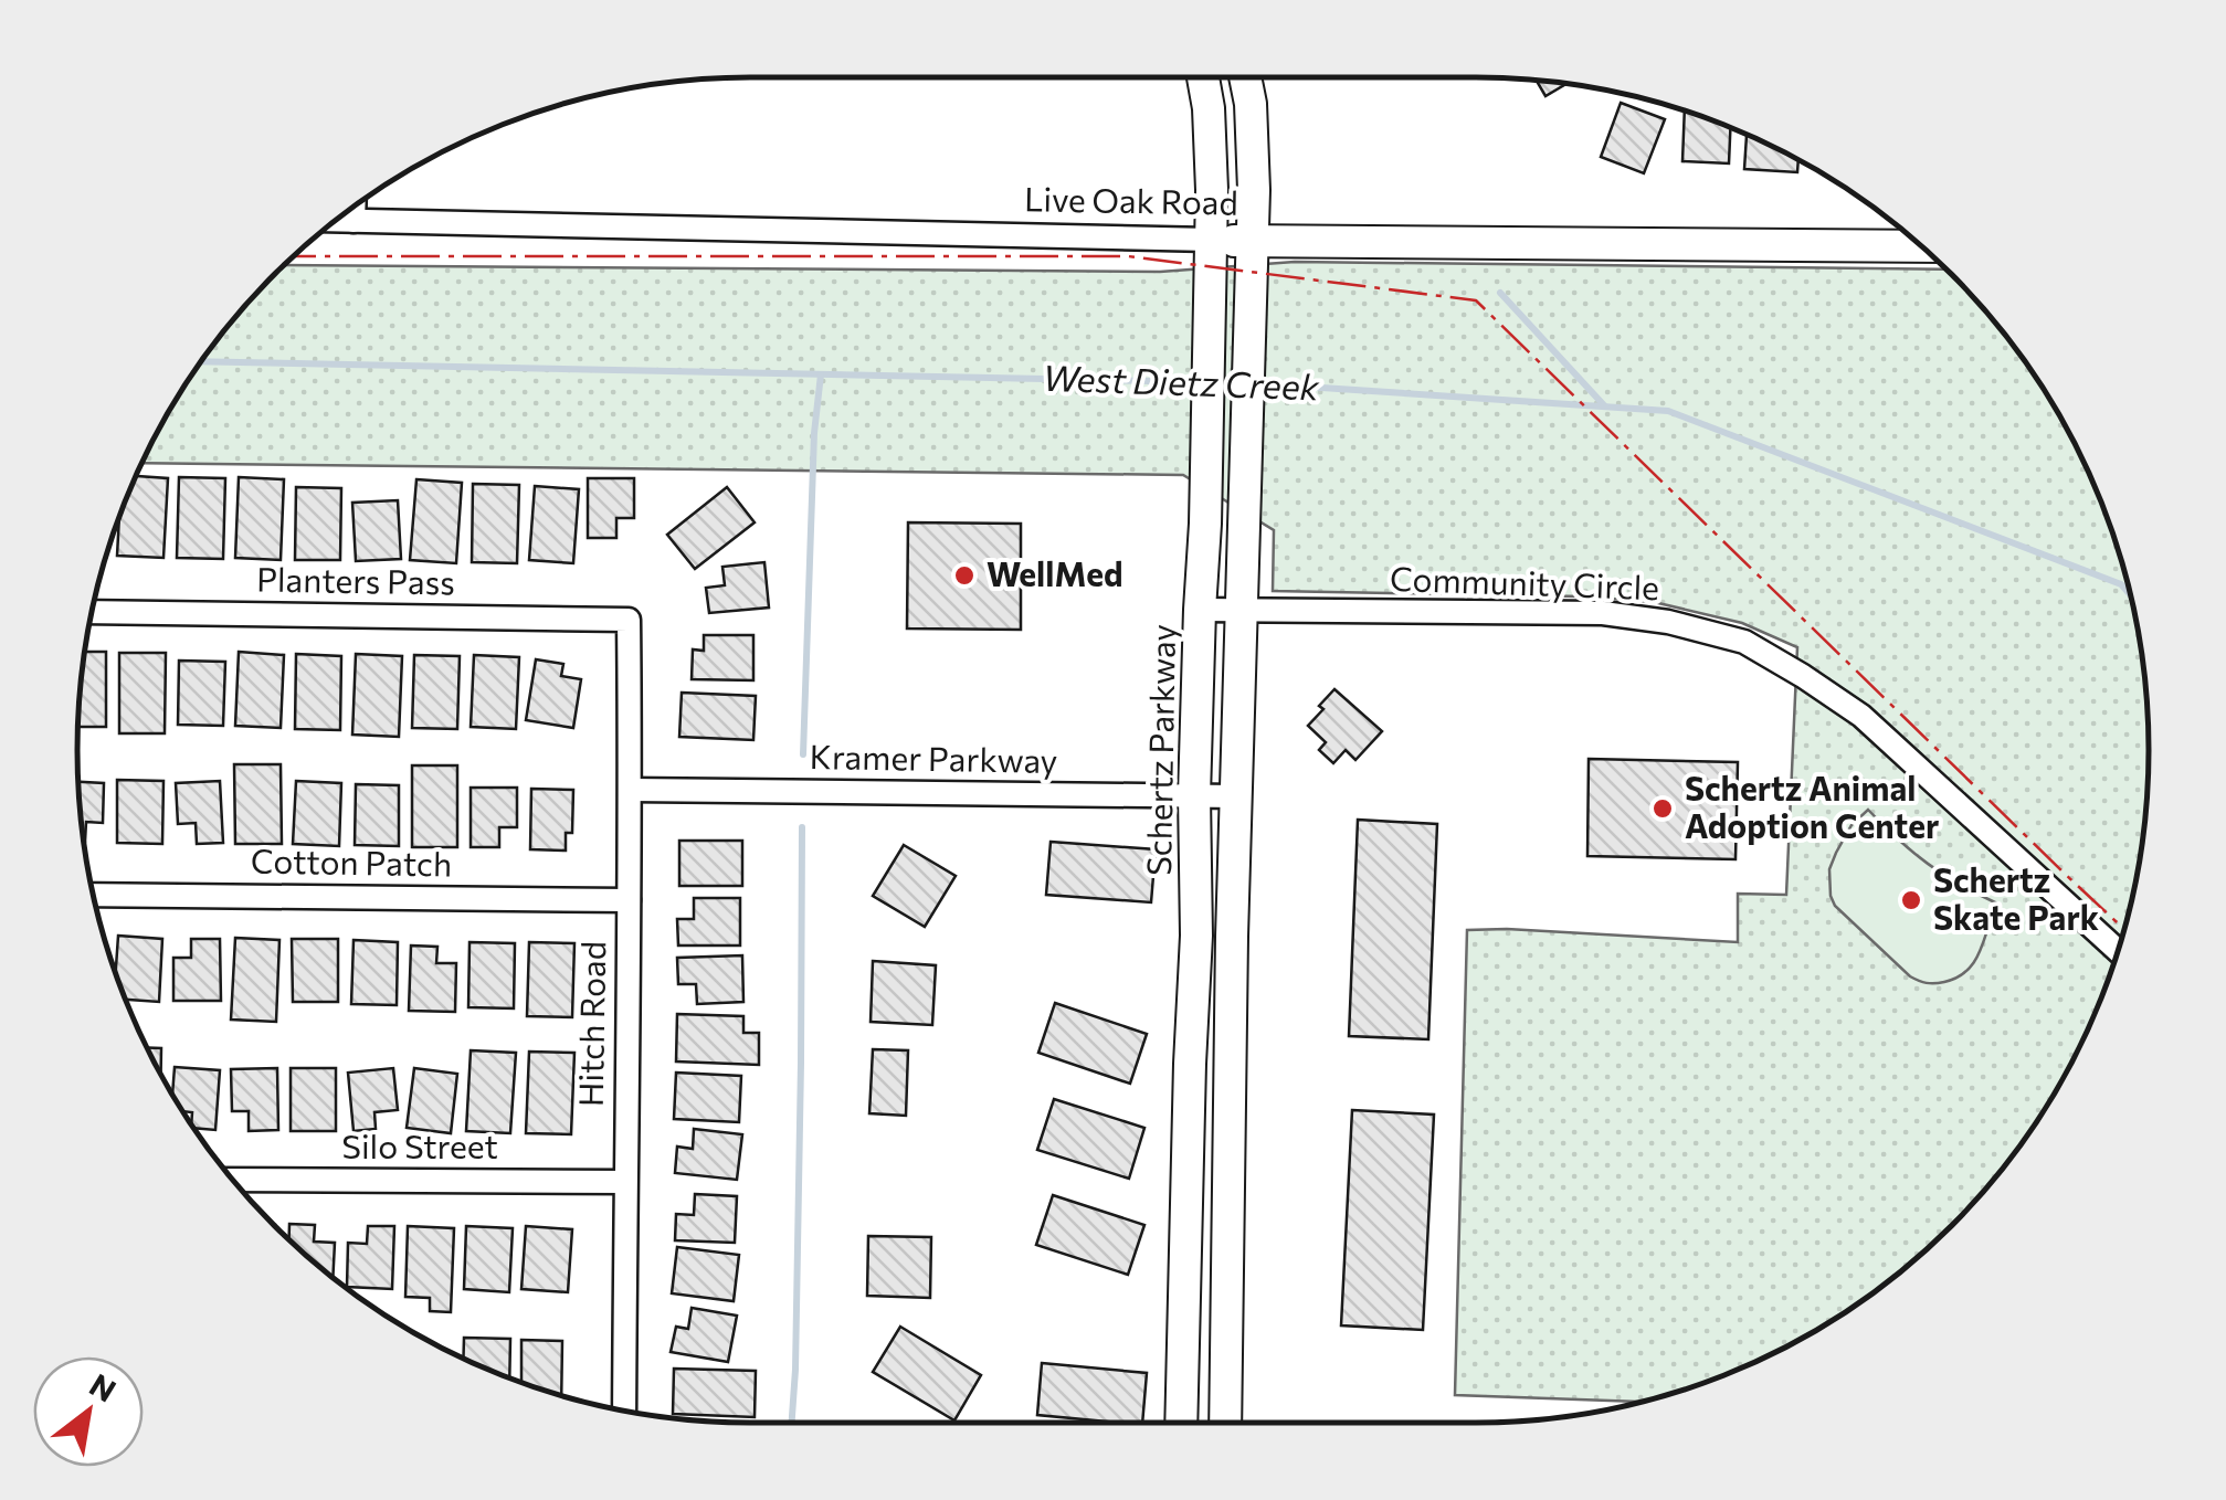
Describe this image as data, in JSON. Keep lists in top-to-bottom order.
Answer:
{
  "streets": {
    "main road": ["Live Oak Road", "Schertz Parkway"],
    "street": [
      "Planters Pass",
      "Community Circle",
      "Kramer Parkway",
      "Cotton Patch",
      "Hitch Road",
      "Silo Street"
    ]
  },
  "crossings": [
    ["Live Oak Road", "Schertz Parkway"],
    ["Planters Pass", "Hitch Road"],
    ["Community Circle", "Schertz Parkway"],
    ["Schertz Parkway", "Kramer Parkway"],
    ["Kramer Parkway", "Hitch Road"],
    ["Cotton Patch", "Hitch Road"],
    ["Hitch Road", "Silo Street"]
  ],
  "water": ["West Dietz Creek"],
  "places": ["WellMed", "Schertz Animal Adoption Center", "Schertz Skate Park"],
  "north": "top right"
}
